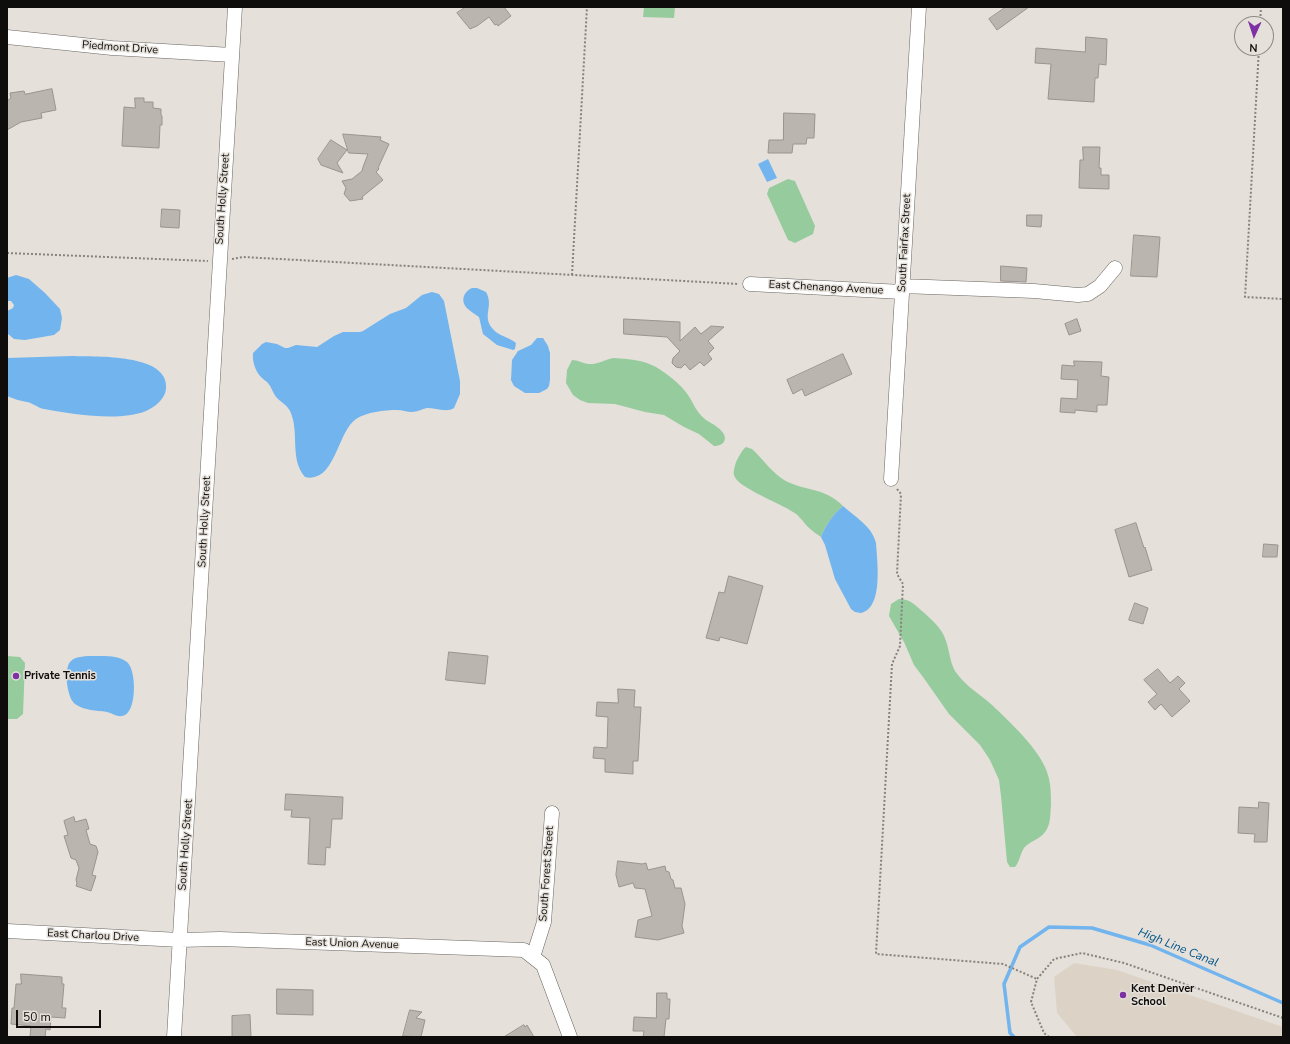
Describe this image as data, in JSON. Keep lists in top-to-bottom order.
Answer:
{
  "streets": {
    "street": [
      "Piedmont Drive",
      "South Holly Street",
      "South Fairfax Street",
      "East Chenango Avenue",
      "South Forest Street",
      "East Charlou Drive",
      "East Union Avenue"
    ]
  },
  "crossings": [
    ["Piedmont Drive", "South Holly Street"],
    ["South Holly Street", "East Charlou Drive"],
    ["South Holly Street", "East Union Avenue"],
    ["South Fairfax Street", "East Chenango Avenue"],
    ["South Forest Street", "East Union Avenue"],
    ["East Charlou Drive", "East Union Avenue"]
  ],
  "water": ["High Line Canal"],
  "places": ["Private Tennis", "Kent Denver School"],
  "scale_bar": "50 m",
  "north": "bottom"
}
